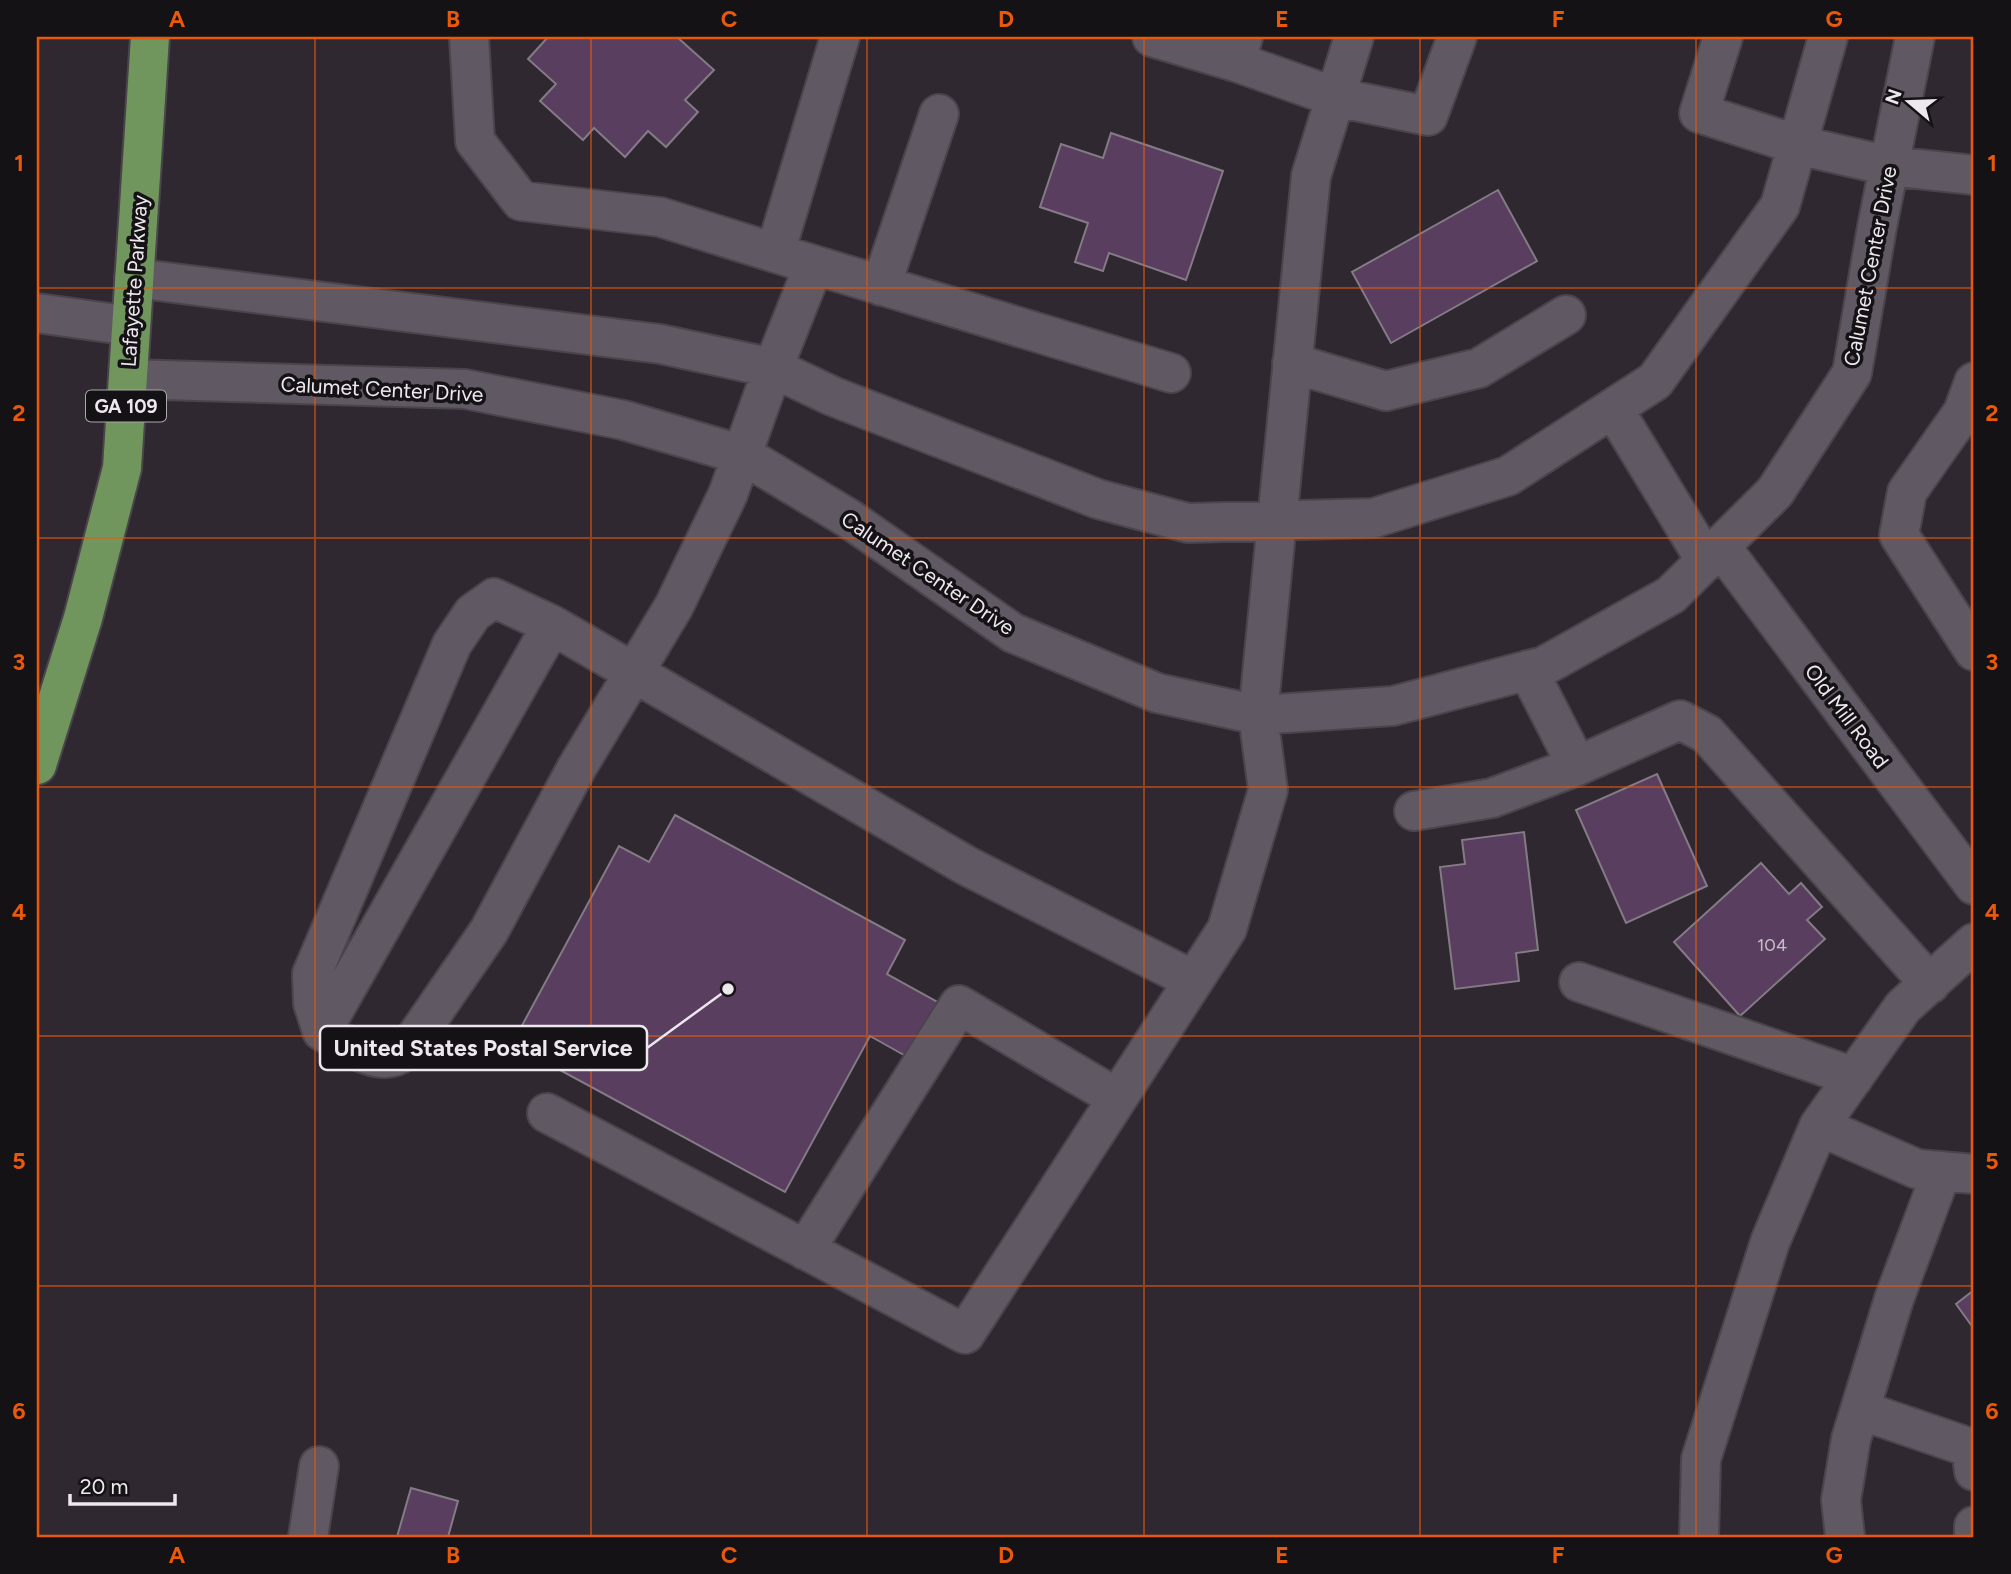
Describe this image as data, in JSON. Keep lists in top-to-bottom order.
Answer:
{
  "streets": {
    "highway": ["Lafayette Parkway", "GA 109"],
    "street": ["Calumet Center Drive", "Old Mill Road"]
  },
  "crossings": [
    ["Calumet Center Drive", "Lafayette Parkway"],
    ["Calumet Center Drive", "Old Mill Road"]
  ],
  "places": ["United States Postal Service"],
  "house_numbers": ["104"],
  "scale_bar": "20 m",
  "north": "left",
  "grid": {
    "columns": [
      "A",
      "B",
      "C",
      "D",
      "E",
      "F",
      "G"
    ],
    "rows": [
      "1",
      "2",
      "3",
      "4",
      "5",
      "6"
    ]
  }
}
